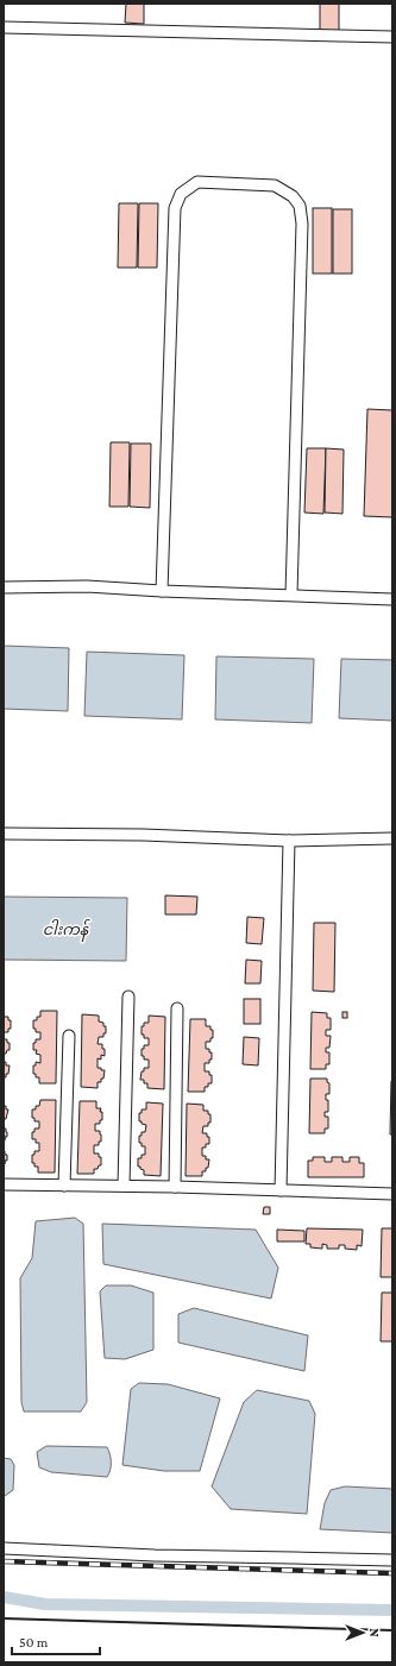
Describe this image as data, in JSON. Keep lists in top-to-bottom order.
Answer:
{
  "water": ["ငါးကန်"],
  "scale_bar": "50 m",
  "north": "right"
}
